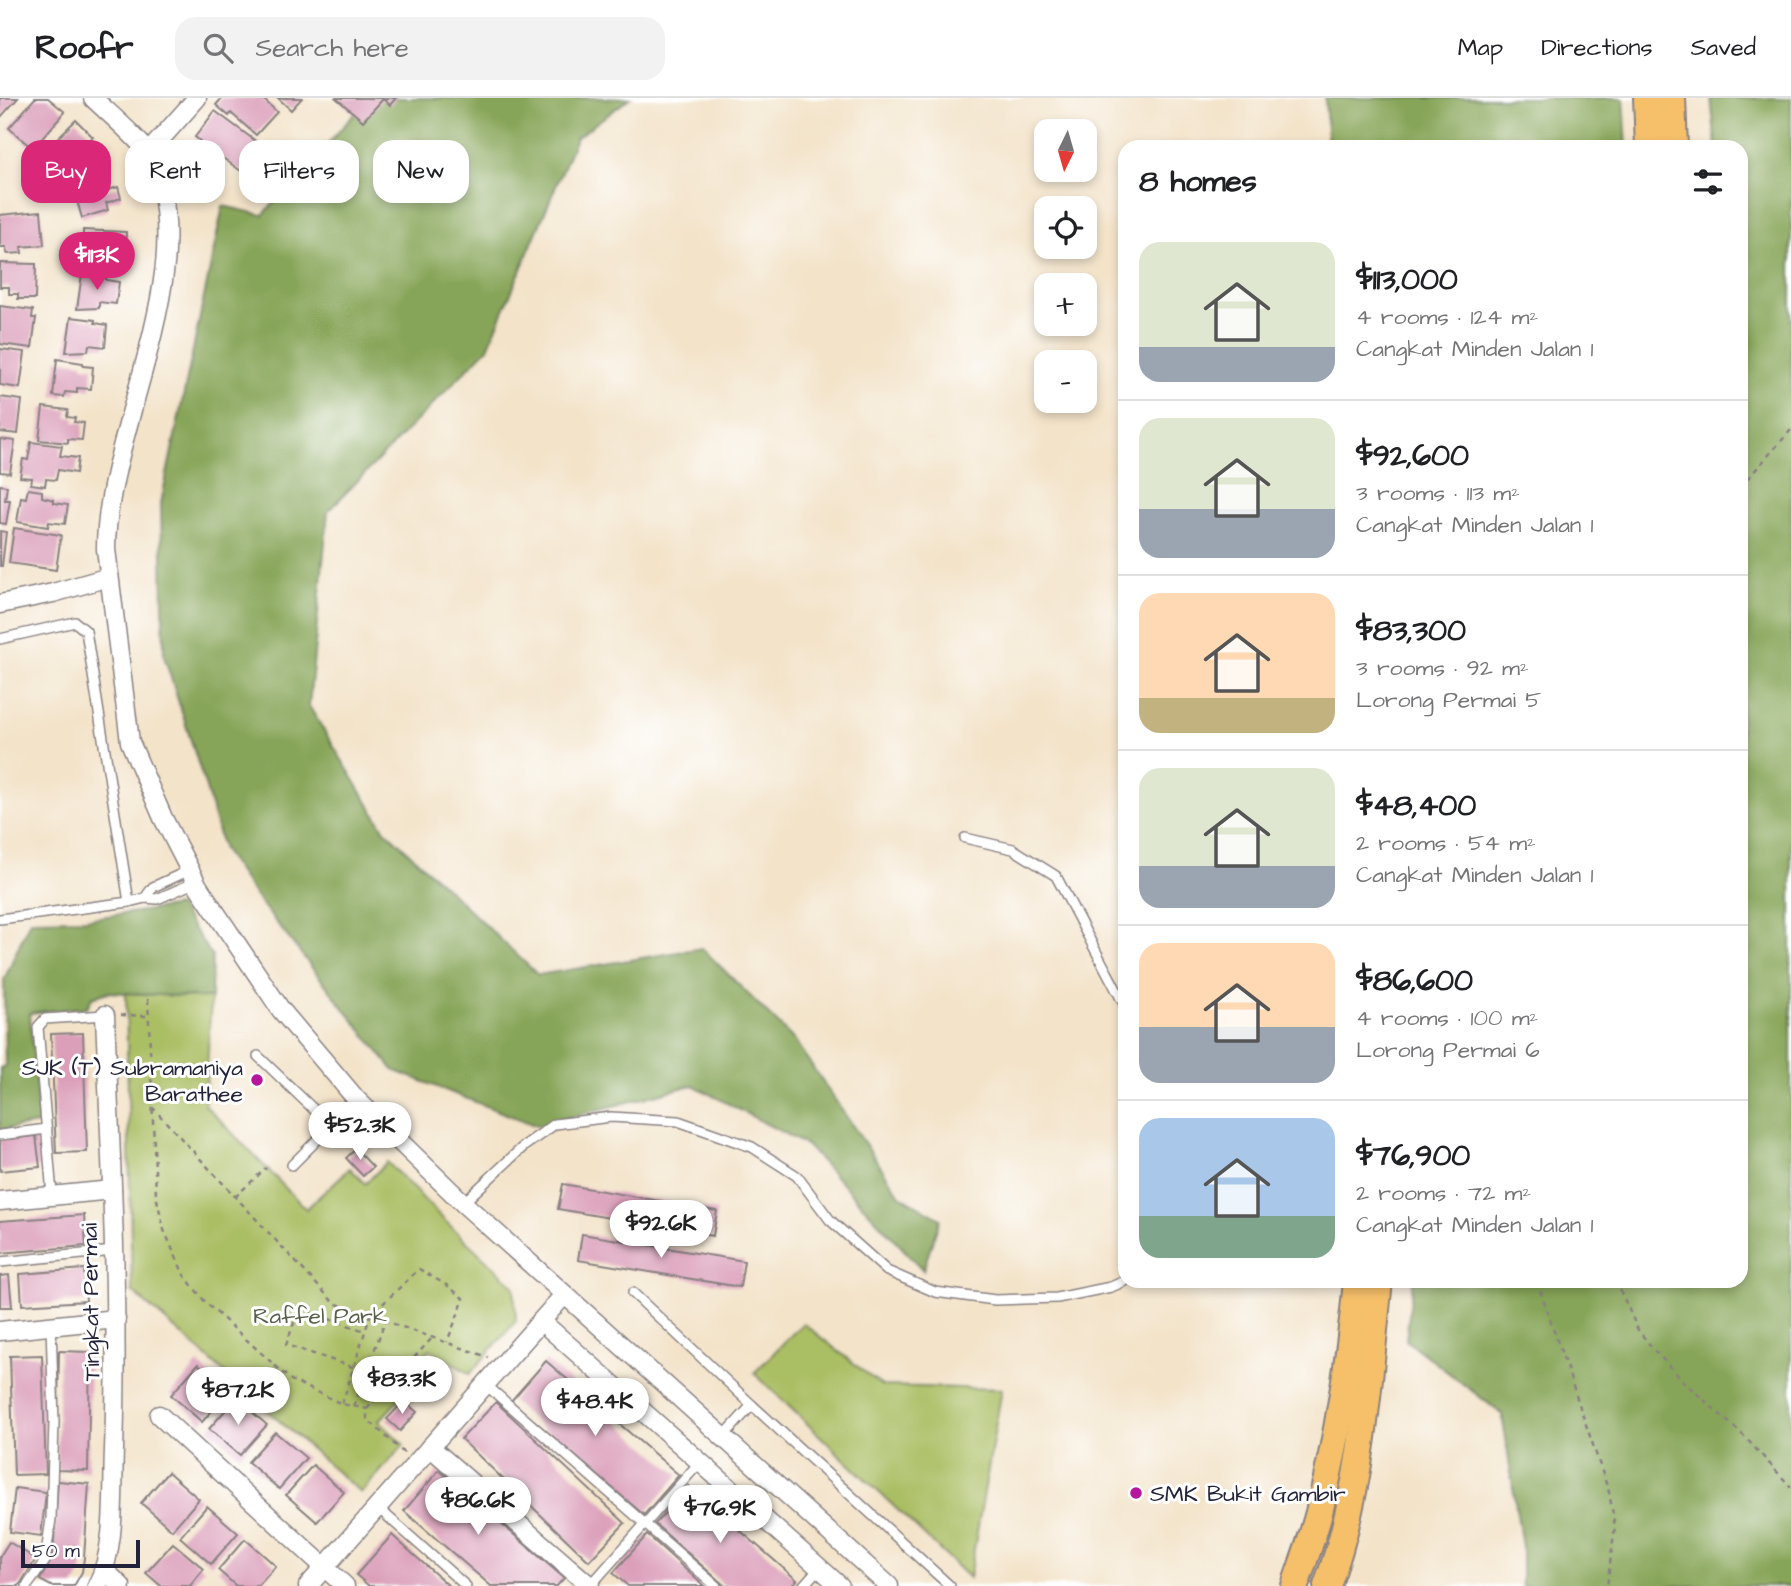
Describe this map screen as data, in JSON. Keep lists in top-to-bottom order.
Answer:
{
  "streets": {
    "street": ["Tingkat Permai"]
  },
  "parks": ["Raffel Park"],
  "places": ["SJK (T) Subramaniya Barathee", "SMK Bukit Gambir"],
  "scale_bar": "50 m",
  "north": "bottom",
  "page": {
    "header": "Roofr",
    "search": "Search here",
    "nav": ["Map", "Directions", "Saved"],
    "map_buttons": ["+", "−"],
    "chip": [
      "Buy",
      "Rent",
      "Filters",
      "New"
    ],
    "heading": "8 homes",
    "list": [
      {
        "name": "$113,000",
        "note": "4 rooms · 124 m² · Cangkat Minden Jalan 1"
      },
      {
        "name": "$92,600",
        "note": "3 rooms · 113 m² · Cangkat Minden Jalan 1"
      },
      {
        "name": "$83,300",
        "note": "3 rooms · 92 m² · Lorong Permai 5"
      },
      {
        "name": "$48,400",
        "note": "2 rooms · 54 m² · Cangkat Minden Jalan 1"
      },
      {
        "name": "$86,600",
        "note": "4 rooms · 100 m² · Lorong Permai 6"
      },
      {
        "name": "$76,900",
        "note": "2 rooms · 72 m² · Cangkat Minden Jalan 1"
      }
    ],
    "price": [
      "$113K",
      "$52.3K",
      "$92.6K",
      "$83.3K",
      "$87.2K",
      "$48.4K",
      "$86.6K",
      "$76.9K"
    ],
    "scale": "50 m"
  }
}
